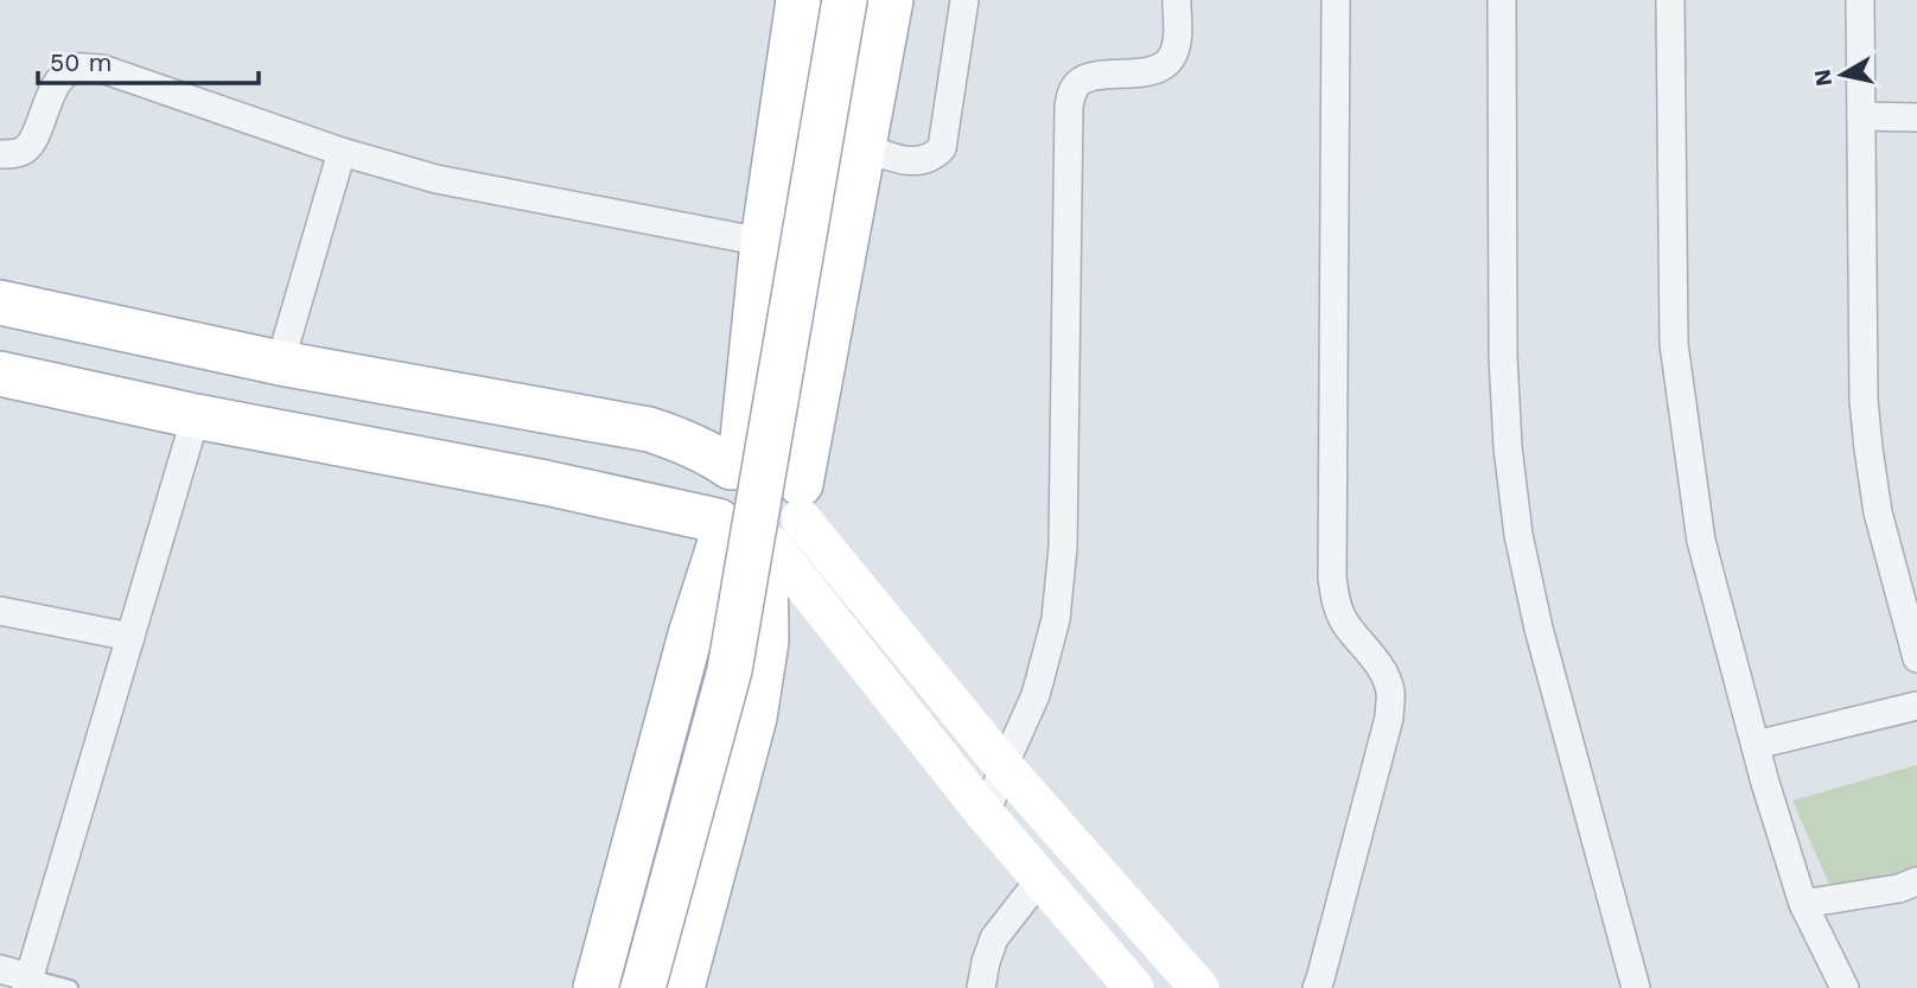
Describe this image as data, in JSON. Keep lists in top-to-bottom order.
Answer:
{
  "scale_bar": "50 m",
  "north": "left"
}
